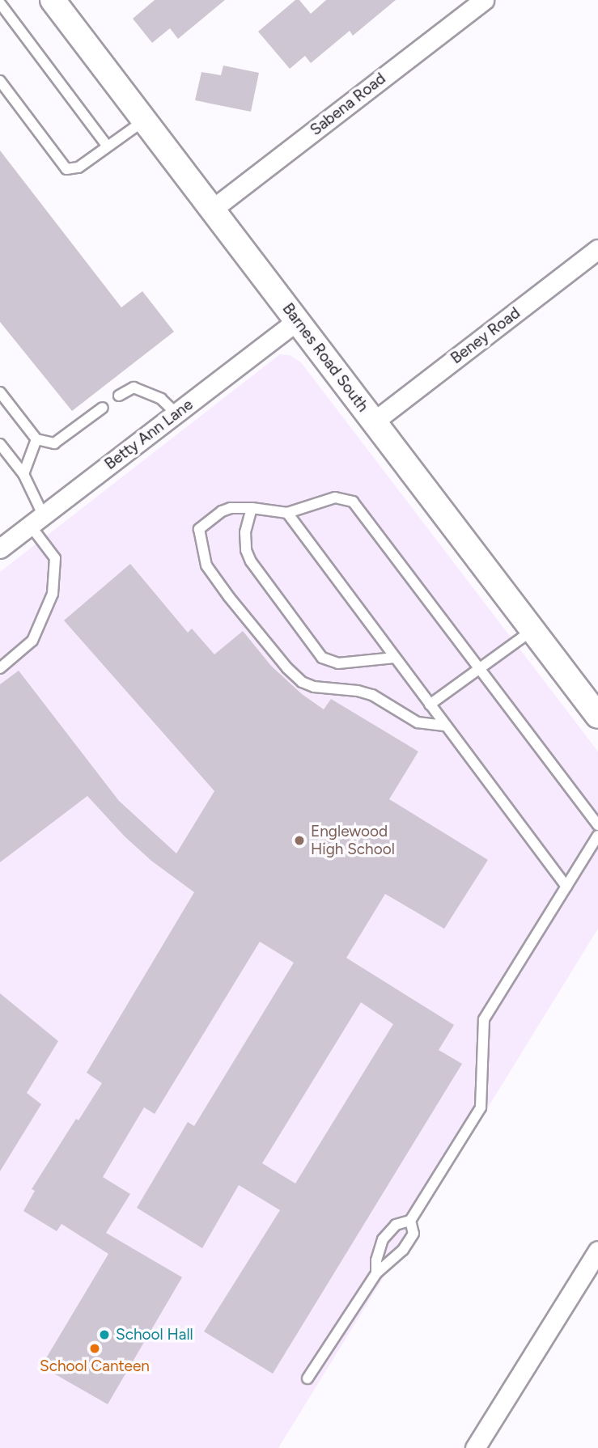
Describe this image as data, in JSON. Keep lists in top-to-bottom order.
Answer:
{
  "streets": {
    "street": [
      "Sabena Road",
      "Beney Road",
      "Barnes Road South",
      "Betty Ann Lane"
    ]
  },
  "crossings": [
    ["Sabena Road", "Barnes Road South"],
    ["Beney Road", "Barnes Road South"],
    ["Barnes Road South", "Betty Ann Lane"]
  ],
  "places": ["Englewood High School", "School Hall", "School Canteen"]
}
